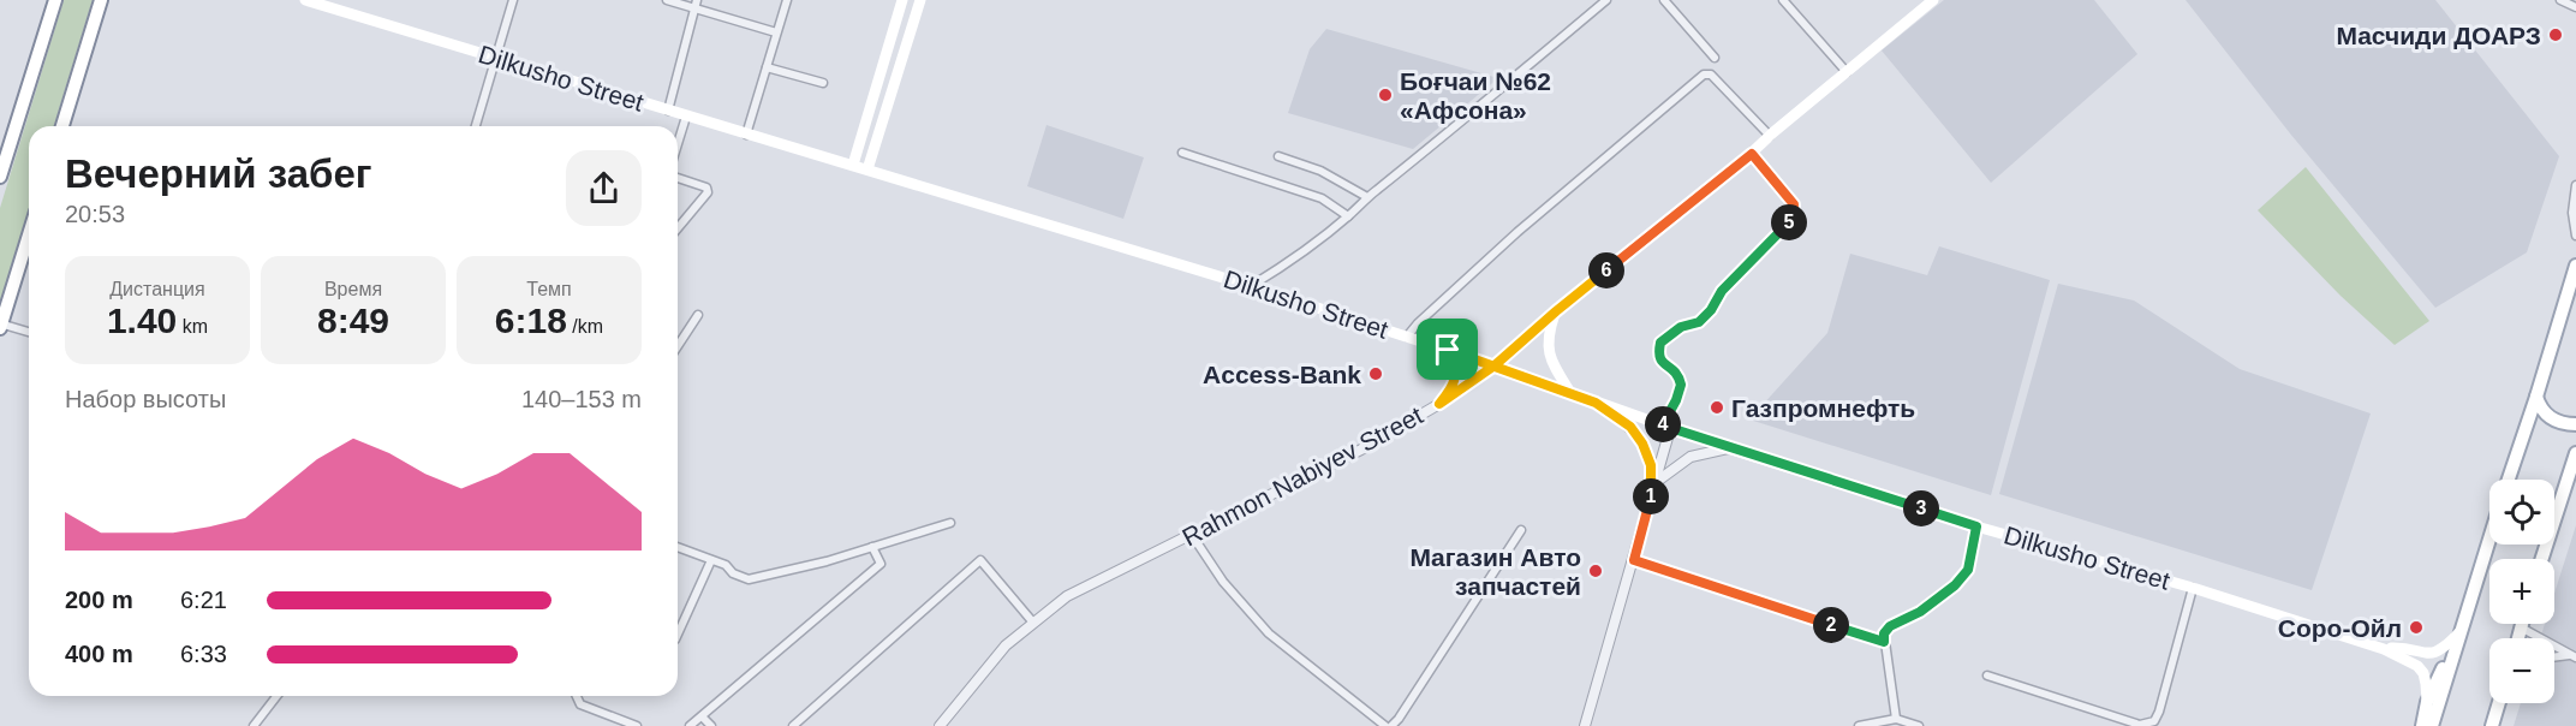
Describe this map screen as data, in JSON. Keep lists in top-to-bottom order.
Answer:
{
  "streets": {
    "main road": ["Dilkusho Street", "Rahmon Nabiyev Street"]
  },
  "crossings": [
    ["Dilkusho Street", "Rahmon Nabiyev Street"]
  ],
  "places": [
    "Масчиди ДОАРЗ",
    "Боғчаи №62 «Афсона»",
    "Access-Bank",
    "Газпромнефть",
    "Магазин Авто запчастей",
    "Соро-Ойл"
  ],
  "page": {
    "heading": ["Вечерний забег", "20:53"],
    "pins": [
      "5",
      "6",
      "4",
      "1",
      "3",
      "2"
    ],
    "stats": [
      ["Дистанция", "1.40 km"],
      ["Время", "8:49"],
      ["Темп", "6:18 /km"]
    ],
    "chart": ["Набор высоты", "140–153 m"],
    "map_buttons": ["+", "−"],
    "list": [
      {
        "name": "200 m",
        "note": "6:21"
      },
      {
        "name": "400 m",
        "note": "6:33"
      }
    ]
  }
}
